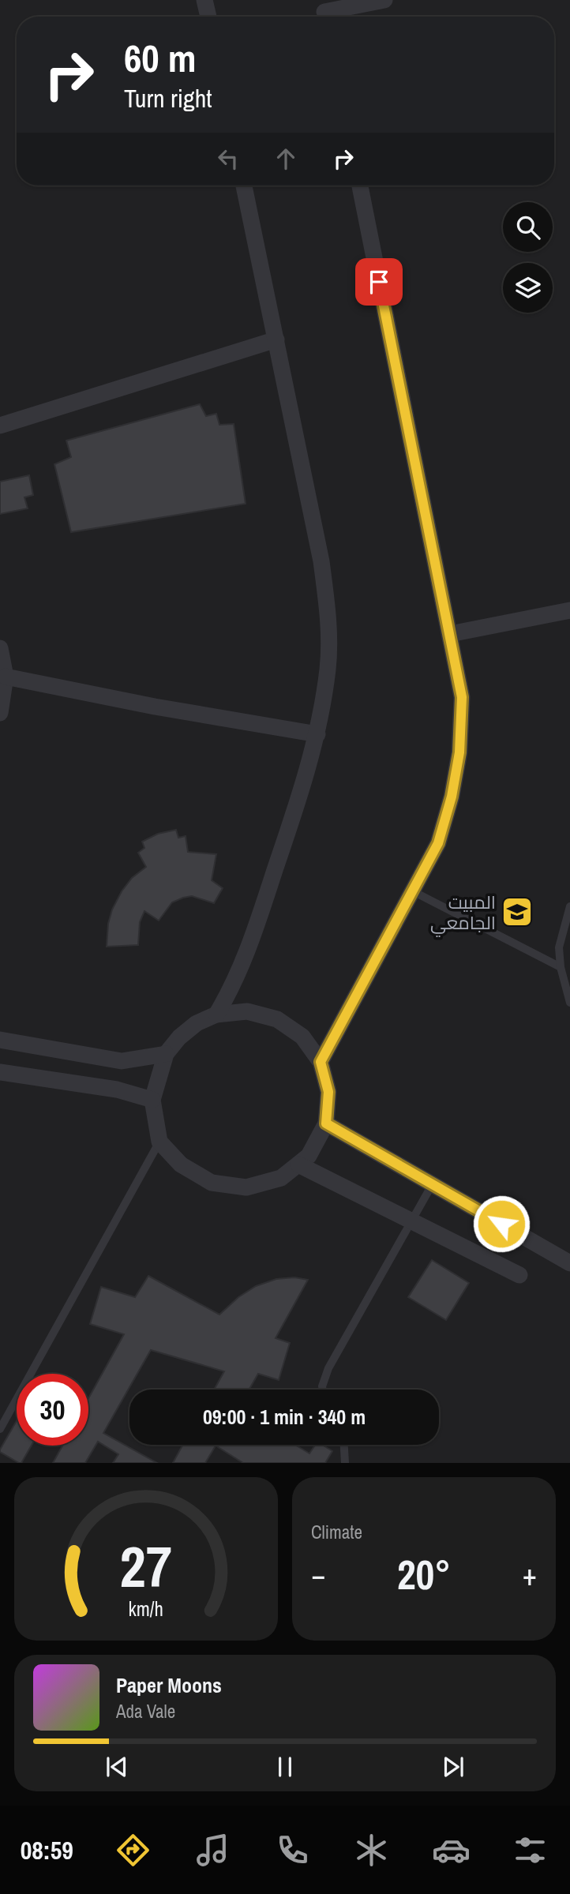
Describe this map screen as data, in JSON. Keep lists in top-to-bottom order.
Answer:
{
  "places": {
    "school or university": ["المبيت الجامعي"]
  },
  "page": {
    "turn": ["60 m", "Turn right"],
    "limit": "30",
    "trip": "09:00 · 1 min · 340 m",
    "tile": "Climate",
    "heat": ["−", "20°", "+"],
    "song": ["Paper Moons", "Ada Vale"],
    "tabs": "08:59",
    "gauge": ["27", "km/h"]
  }
}
